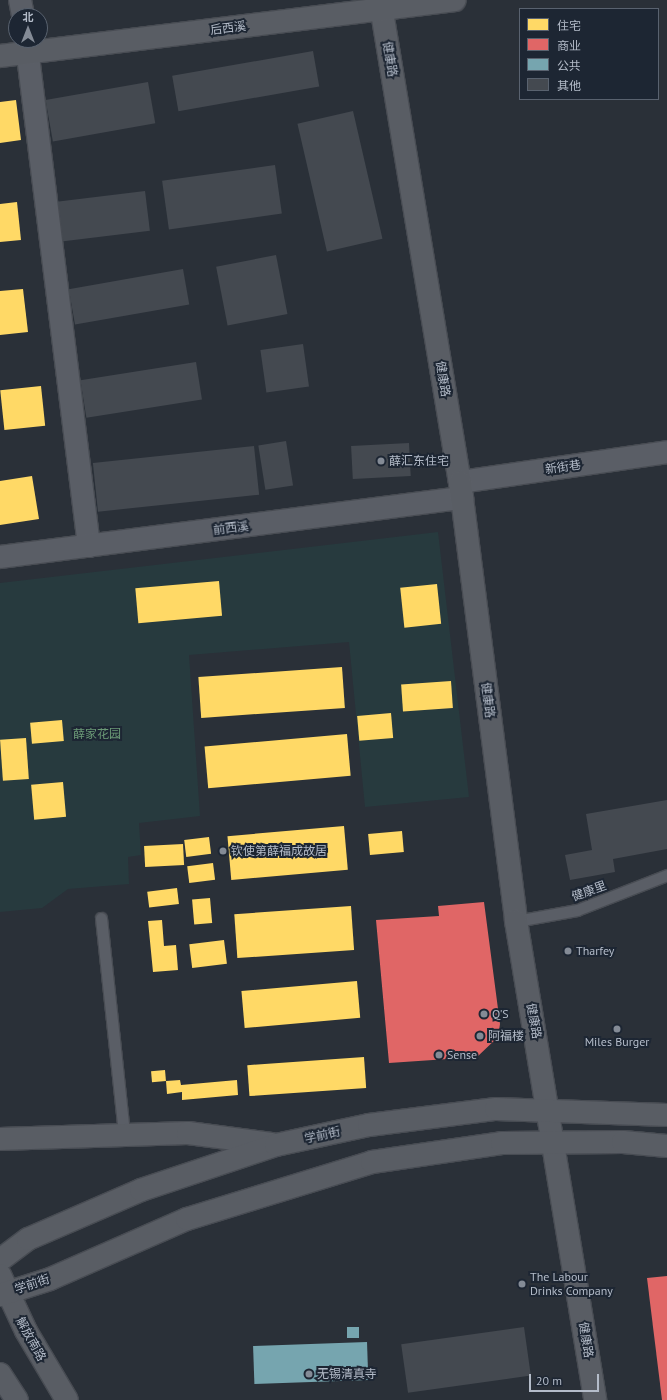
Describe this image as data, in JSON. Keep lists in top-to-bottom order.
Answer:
{
  "streets": {
    "street": [
      "后西溪",
      "健康路",
      "新街巷",
      "前西溪",
      "学前街",
      "解放南路"
    ],
    "lane": ["健康里"]
  },
  "crossings": [
    ["后西溪", "健康路"],
    ["健康路", "新街巷"],
    ["健康路", "前西溪"],
    ["健康路", "健康里"],
    ["健康路", "学前街"],
    ["新街巷", "前西溪"],
    ["学前街", "解放南路"]
  ],
  "parks": ["薛家花园"],
  "places": [
    "薛汇东住宅",
    "钦使第薛福成故居",
    "Tharfey",
    "Q'S",
    "Miles Burger",
    "阿福楼",
    "Sense",
    "The Labour Drinks Company",
    "无锡清真寺"
  ],
  "legend": [
    "住宅",
    "商业",
    "公共",
    "其他"
  ],
  "scale_bar": "20 m",
  "north": "top"
}
